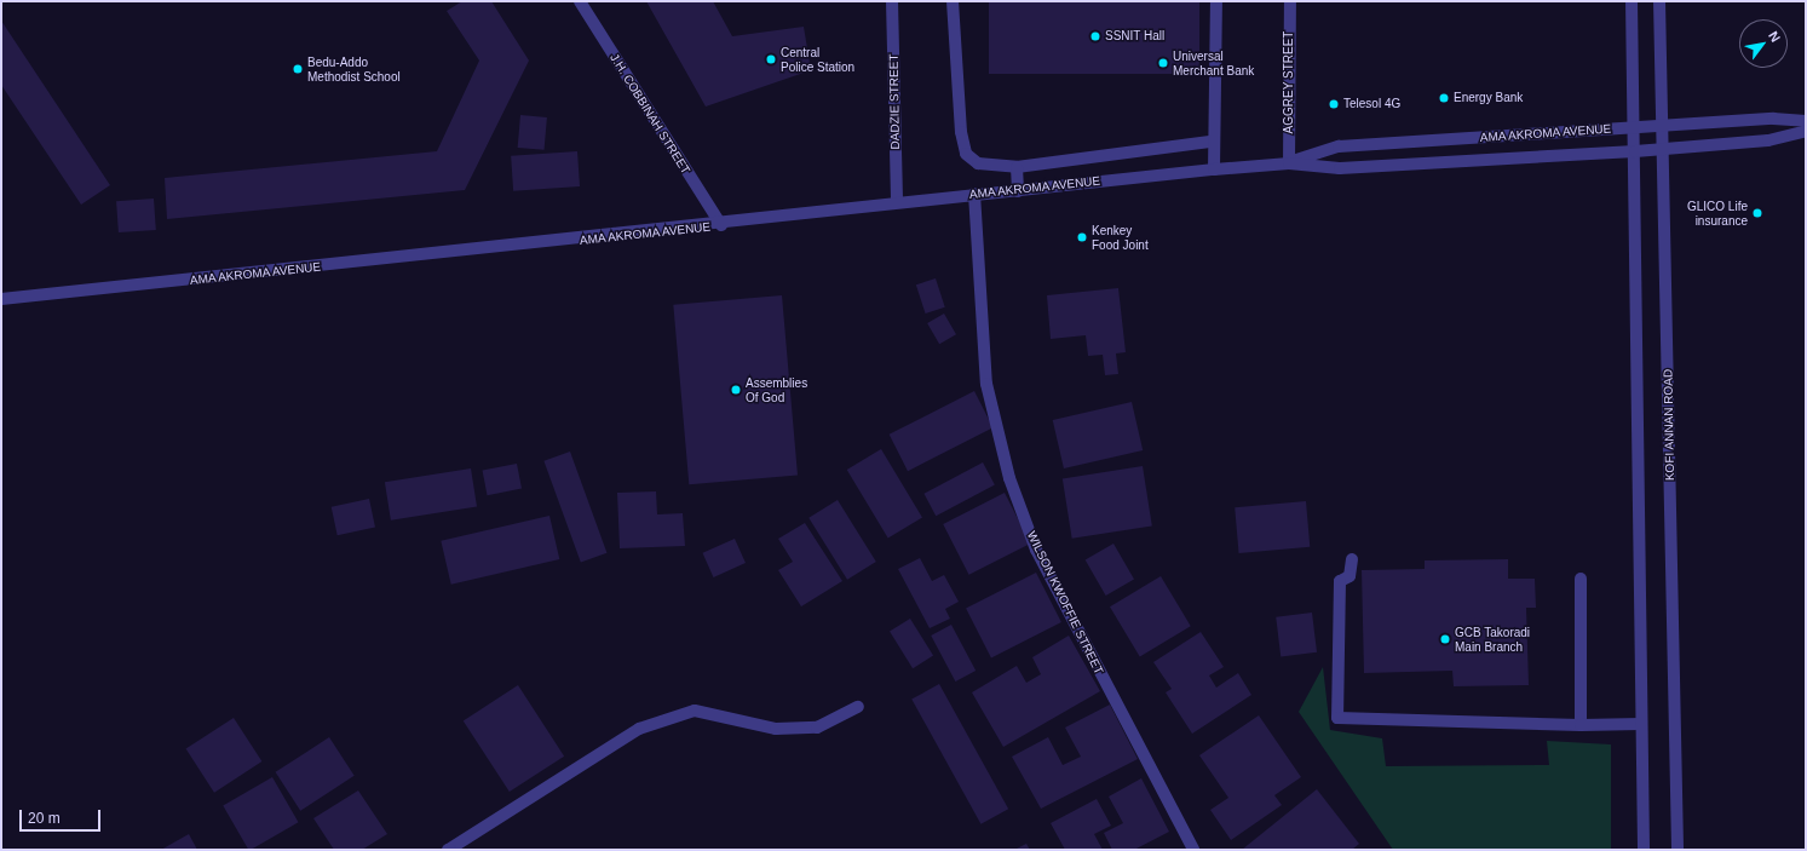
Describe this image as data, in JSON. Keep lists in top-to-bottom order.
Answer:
{
  "streets": {
    "street": [
      "AGGREY STREET",
      "DADZIE STREET",
      "J.H. COBBINAH STREET",
      "AMA AKROMA AVENUE",
      "KOFI ANNAN ROAD",
      "WILSON KWOFFIE STREET"
    ]
  },
  "crossings": [
    ["AGGREY STREET", "AMA AKROMA AVENUE"],
    ["DADZIE STREET", "AMA AKROMA AVENUE"],
    ["J.H. COBBINAH STREET", "AMA AKROMA AVENUE"],
    ["AMA AKROMA AVENUE", "KOFI ANNAN ROAD"],
    ["AMA AKROMA AVENUE", "WILSON KWOFFIE STREET"]
  ],
  "places": [
    "SSNIT Hall",
    "Central Police Station",
    "Universal Merchant Bank",
    "Bedu-Addo Methodist School",
    "Energy Bank",
    "Telesol 4G",
    "GLICO Life insurance",
    "Kenkey Food Joint",
    "Assemblies Of God",
    "GCB Takoradi Main Branch"
  ],
  "scale_bar": "20 m",
  "north": "top right"
}
